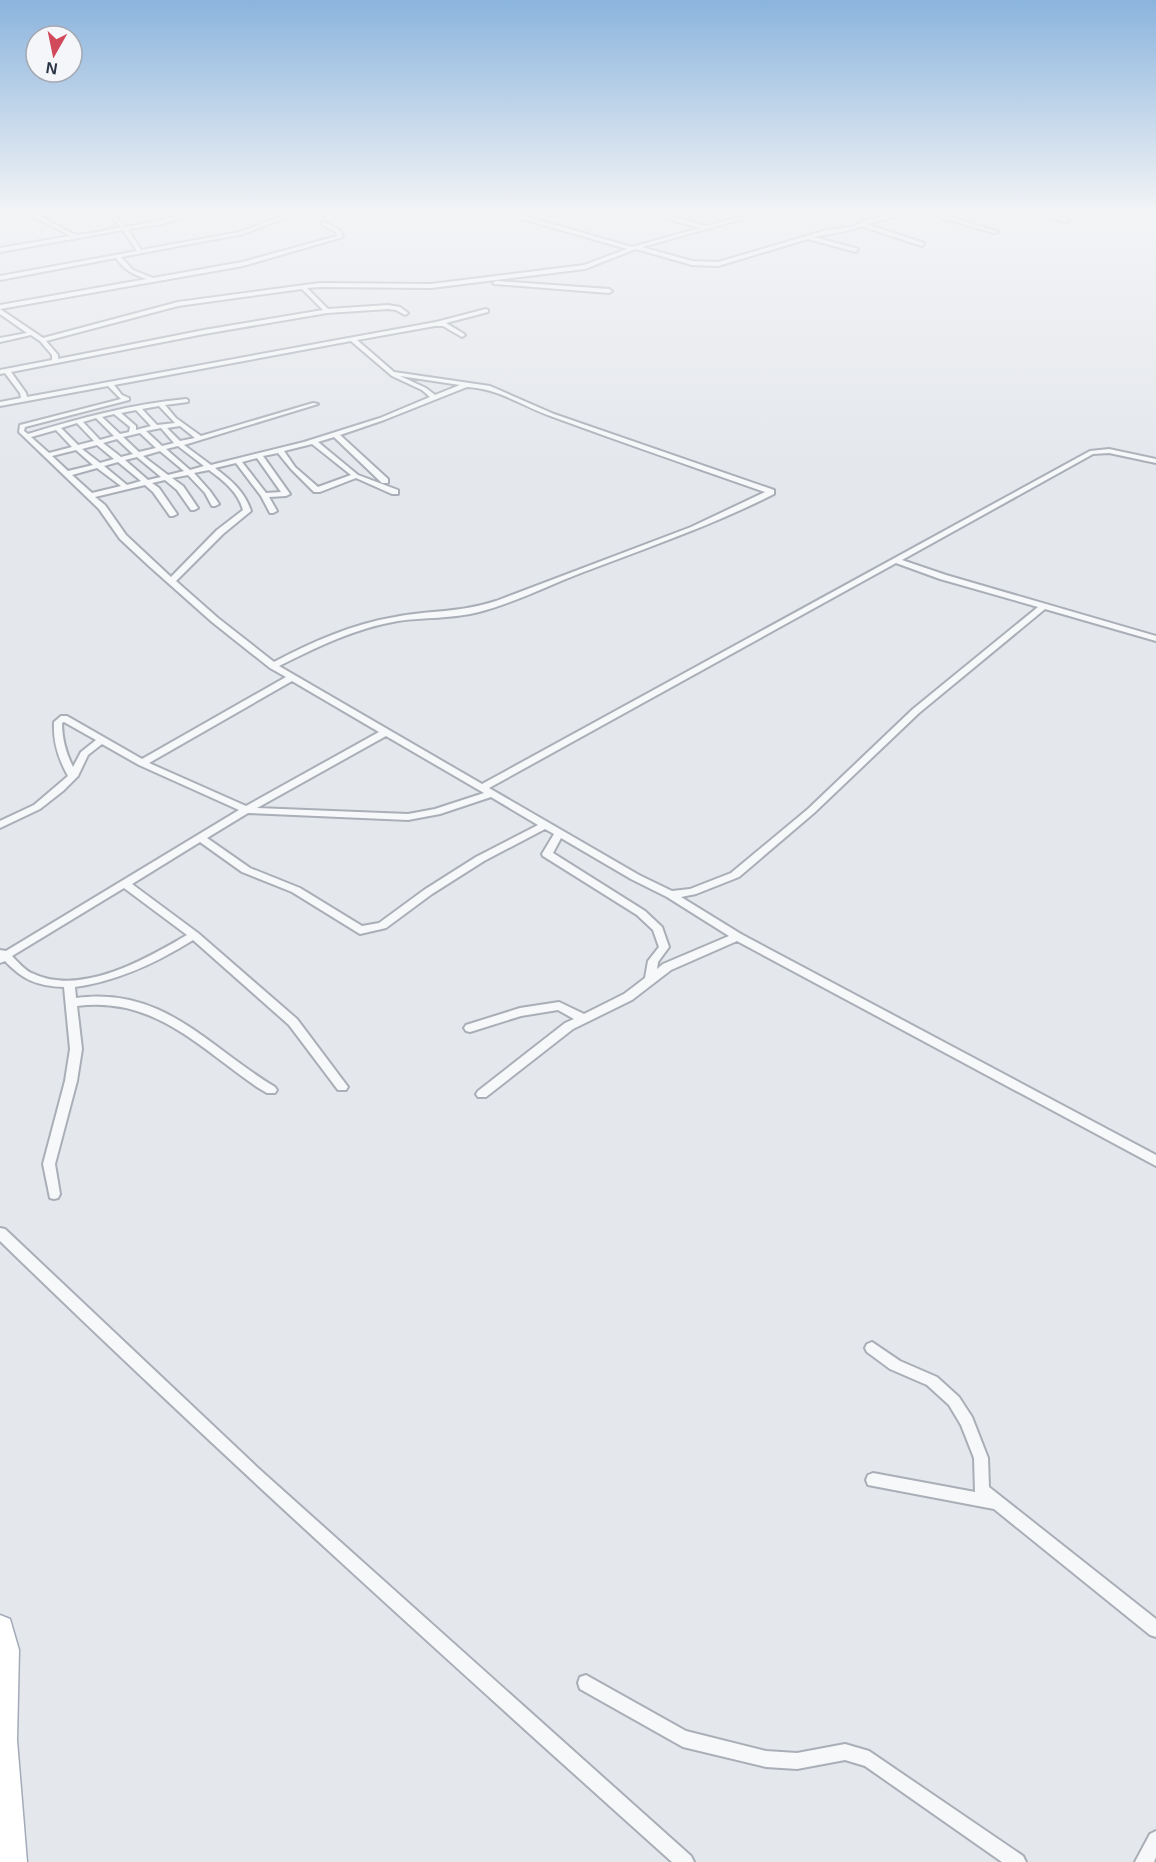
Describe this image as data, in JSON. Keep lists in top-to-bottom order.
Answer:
{
  "north": "bottom"
}
